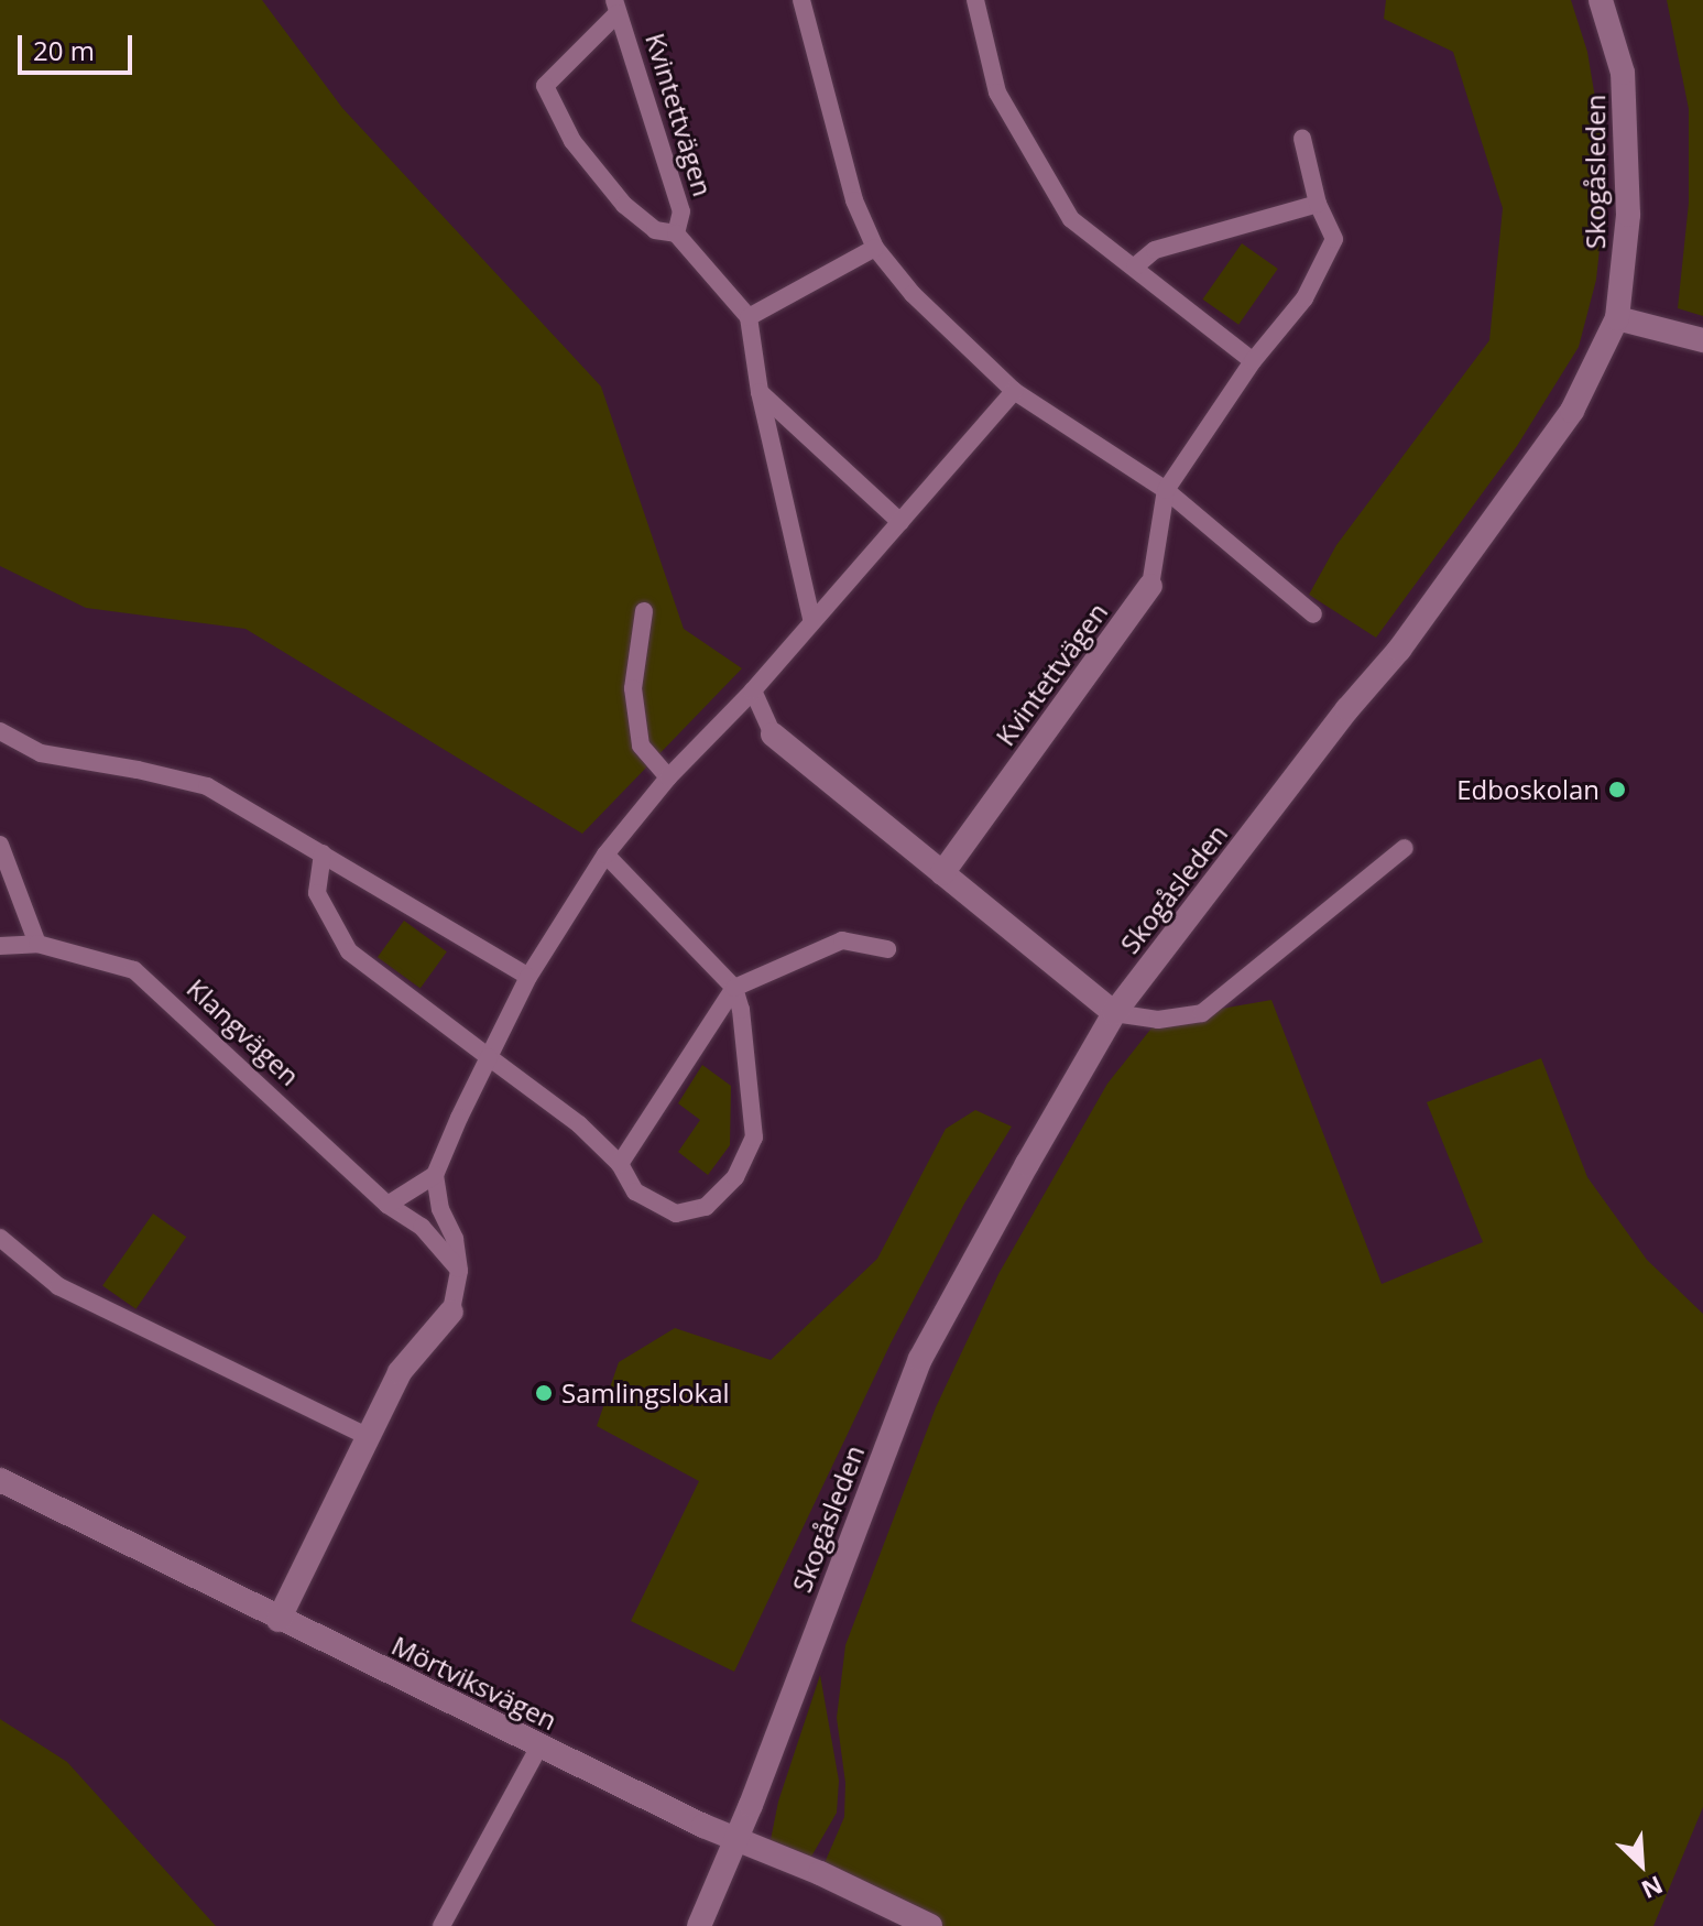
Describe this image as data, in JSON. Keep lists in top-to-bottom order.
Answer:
{
  "streets": {
    "street": ["Kvintettvägen", "Skogåsleden", "Mörtviksvägen"],
    "lane": ["Klangvägen"]
  },
  "crossings": [
    ["Skogåsleden", "Mörtviksvägen"]
  ],
  "places": ["Edboskolan", "Samlingslokal"],
  "scale_bar": "20 m",
  "north": "bottom right"
}
